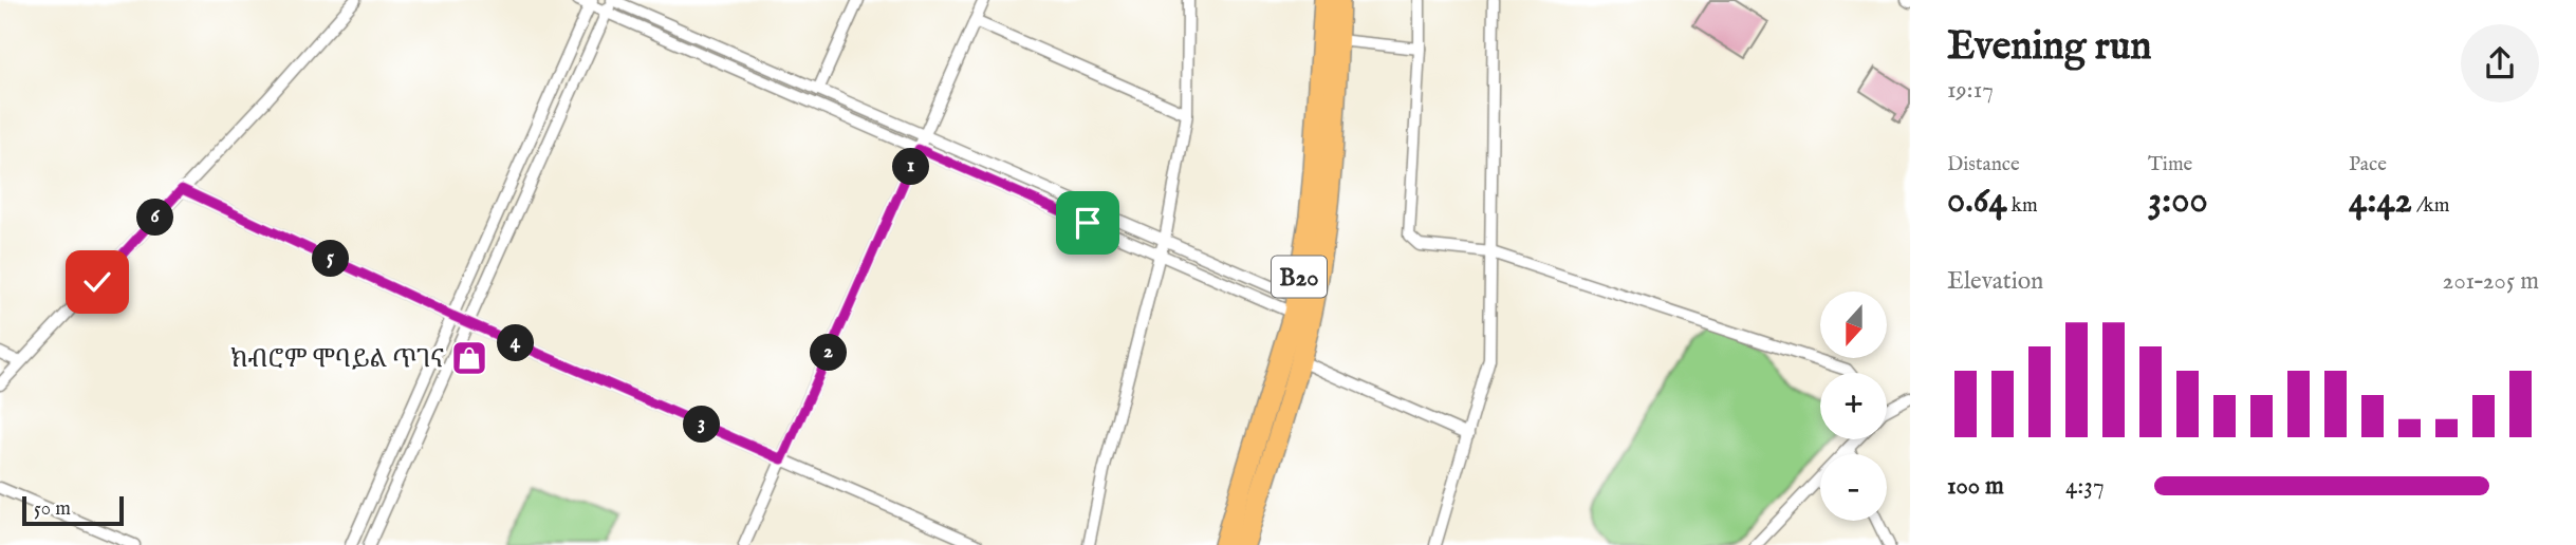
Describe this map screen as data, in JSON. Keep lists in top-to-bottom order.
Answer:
{
  "streets": {
    "highway": ["B20"]
  },
  "places": {
    "shop": ["ክብሮም ሞባይል ጥገና"]
  },
  "scale_bar": "50 m",
  "north": "bottom",
  "page": {
    "heading": ["Evening run", "19:17"],
    "stats": [
      ["Distance", "0.64 km"],
      ["Time", "3:00"],
      ["Pace", "4:42 /km"]
    ],
    "pins": [
      "1",
      "6",
      "5",
      "4",
      "2",
      "3"
    ],
    "chart": ["Elevation", "201–205 m"],
    "map_buttons": ["+", "−"],
    "list": [
      {
        "name": "100 m",
        "note": "4:37"
      }
    ],
    "scale": "50 m"
  }
}
